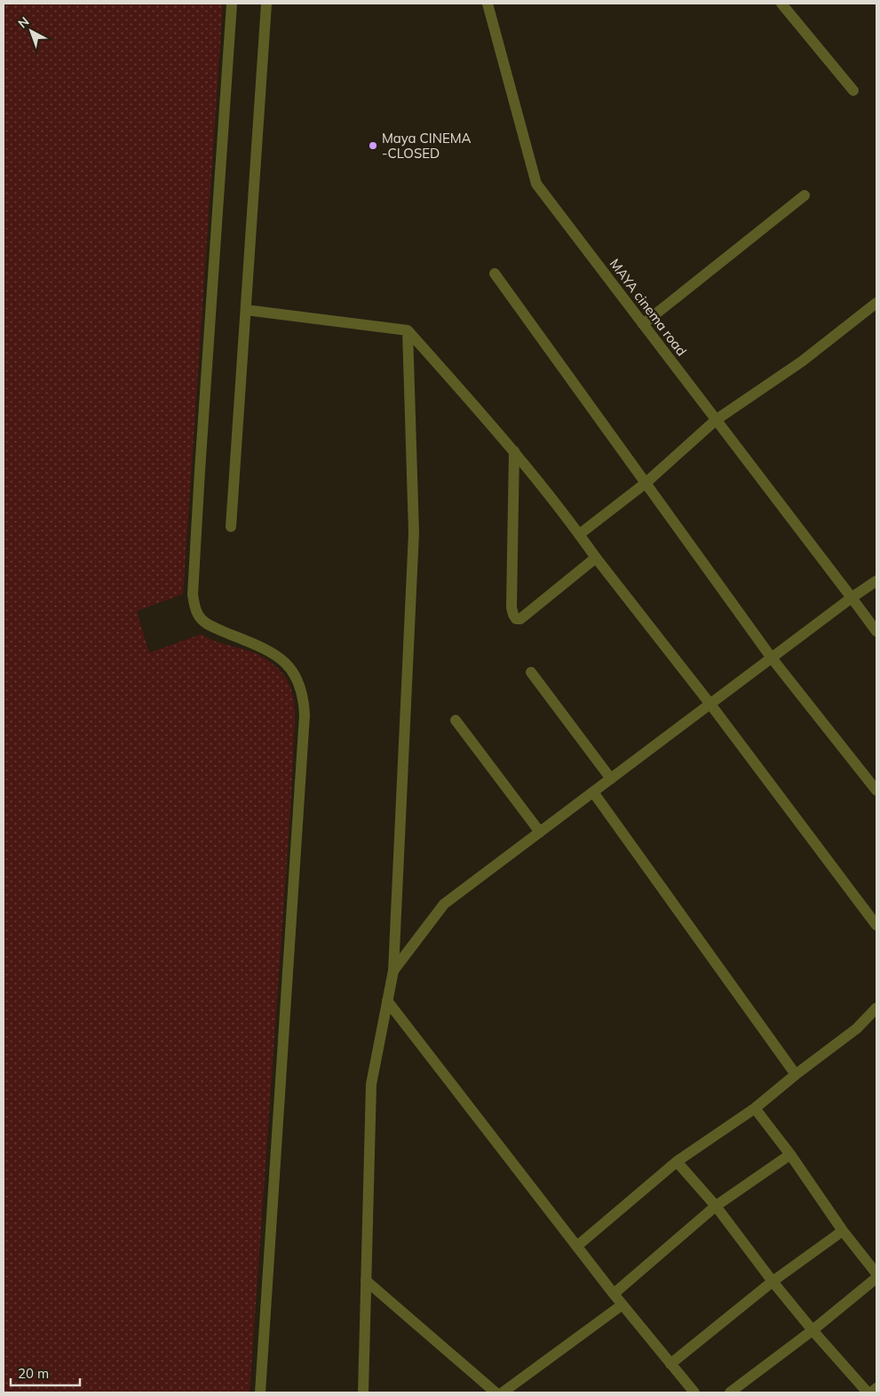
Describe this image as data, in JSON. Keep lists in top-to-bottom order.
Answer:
{
  "streets": {
    "street": ["MAYA cinema road"]
  },
  "places": ["Maya CINEMA -CLOSED"],
  "scale_bar": "20 m",
  "north": "top left"
}
